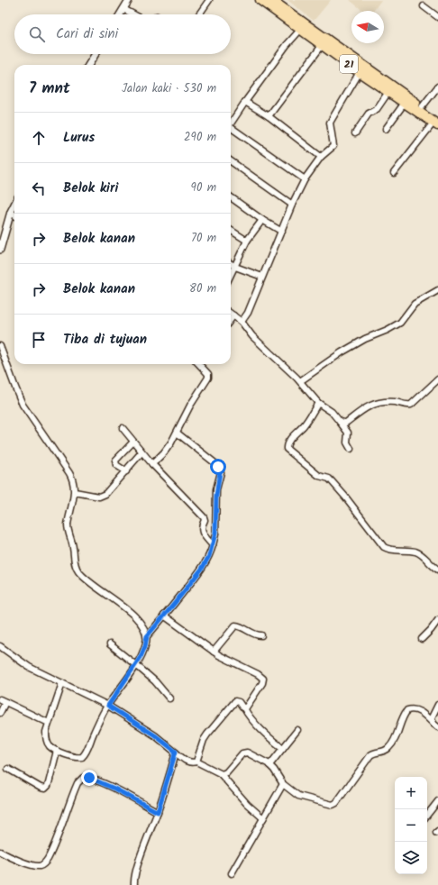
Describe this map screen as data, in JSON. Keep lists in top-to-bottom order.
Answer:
{
  "streets": {
    "highway": ["21"]
  },
  "north": "left",
  "page": {
    "search": "Cari di sini",
    "heading": ["7 mnt", "Jalan kaki · 530 m"],
    "list": [
      ["Lurus", "290 m"],
      ["Belok kiri", "90 m"],
      ["Belok kanan", "70 m"],
      ["Belok kanan", "80 m"],
      "Tiba di tujuan"
    ],
    "map_buttons": ["+", "−"]
  }
}
